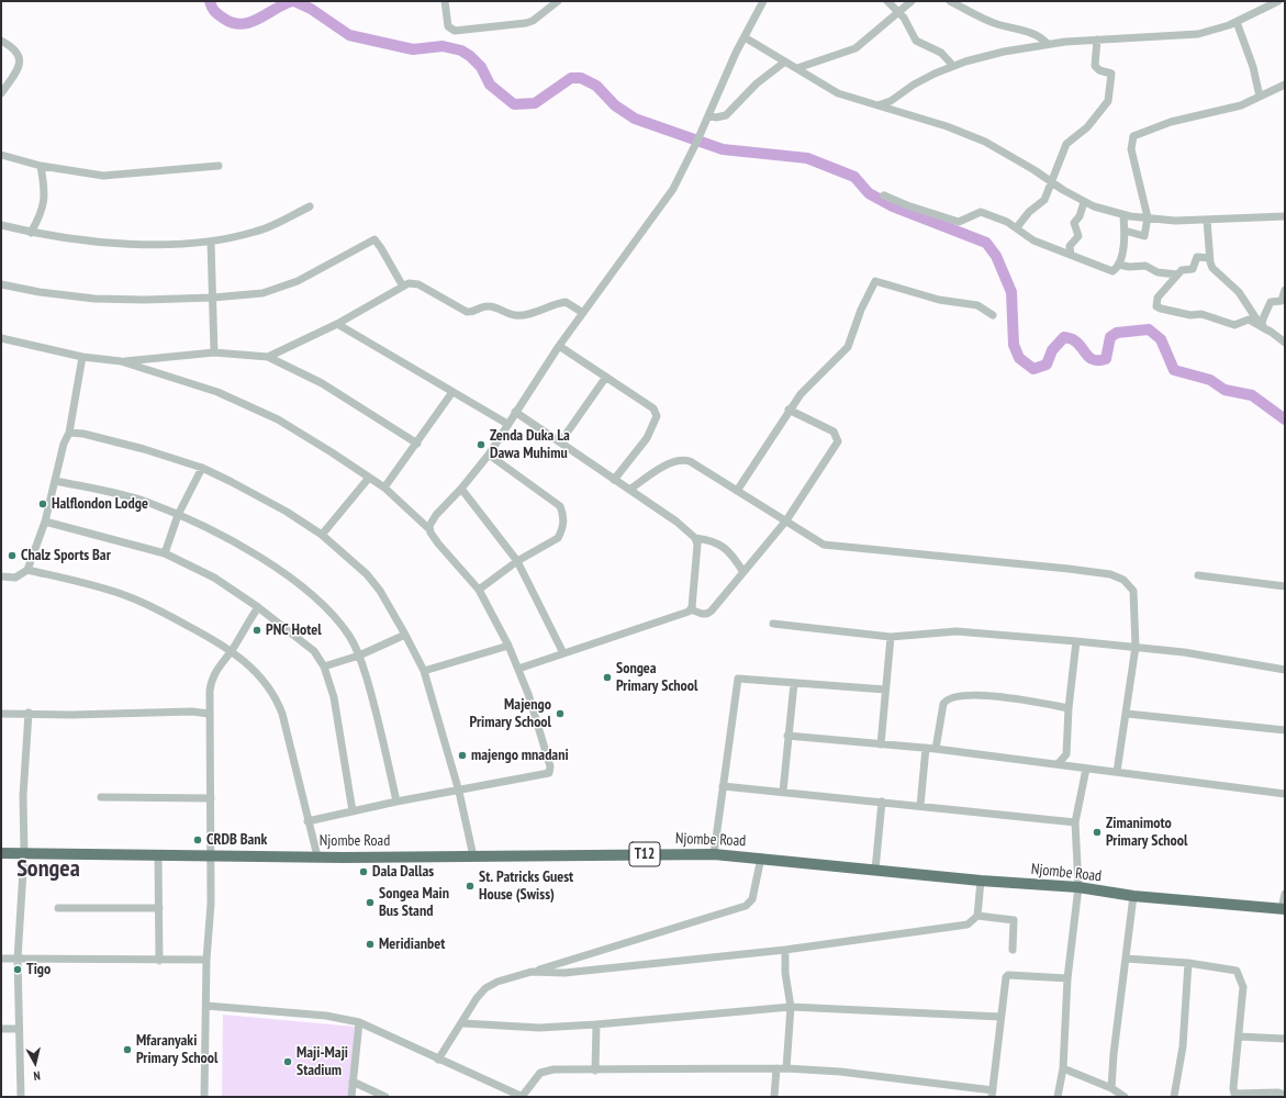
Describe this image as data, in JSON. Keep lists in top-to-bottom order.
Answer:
{
  "streets": {
    "highway": ["Njombe Road", "T12"]
  },
  "districts": ["Songea"],
  "places": [
    "Zenda Duka La Dawa Muhimu",
    "Halflondon Lodge",
    "Chalz Sports Bar",
    "PNC Hotel",
    "Songea Primary School",
    "Majengo Primary School",
    "majengo mnadani",
    "Zimanimoto Primary School",
    "CRDB Bank",
    "Dala Dallas",
    "St. Patricks Guest House (Swiss)",
    "Songea Main Bus Stand",
    "Meridianbet",
    "Tigo",
    "Mfaranyaki Primary School",
    "Maji-Maji Stadium"
  ],
  "north": "bottom"
}
